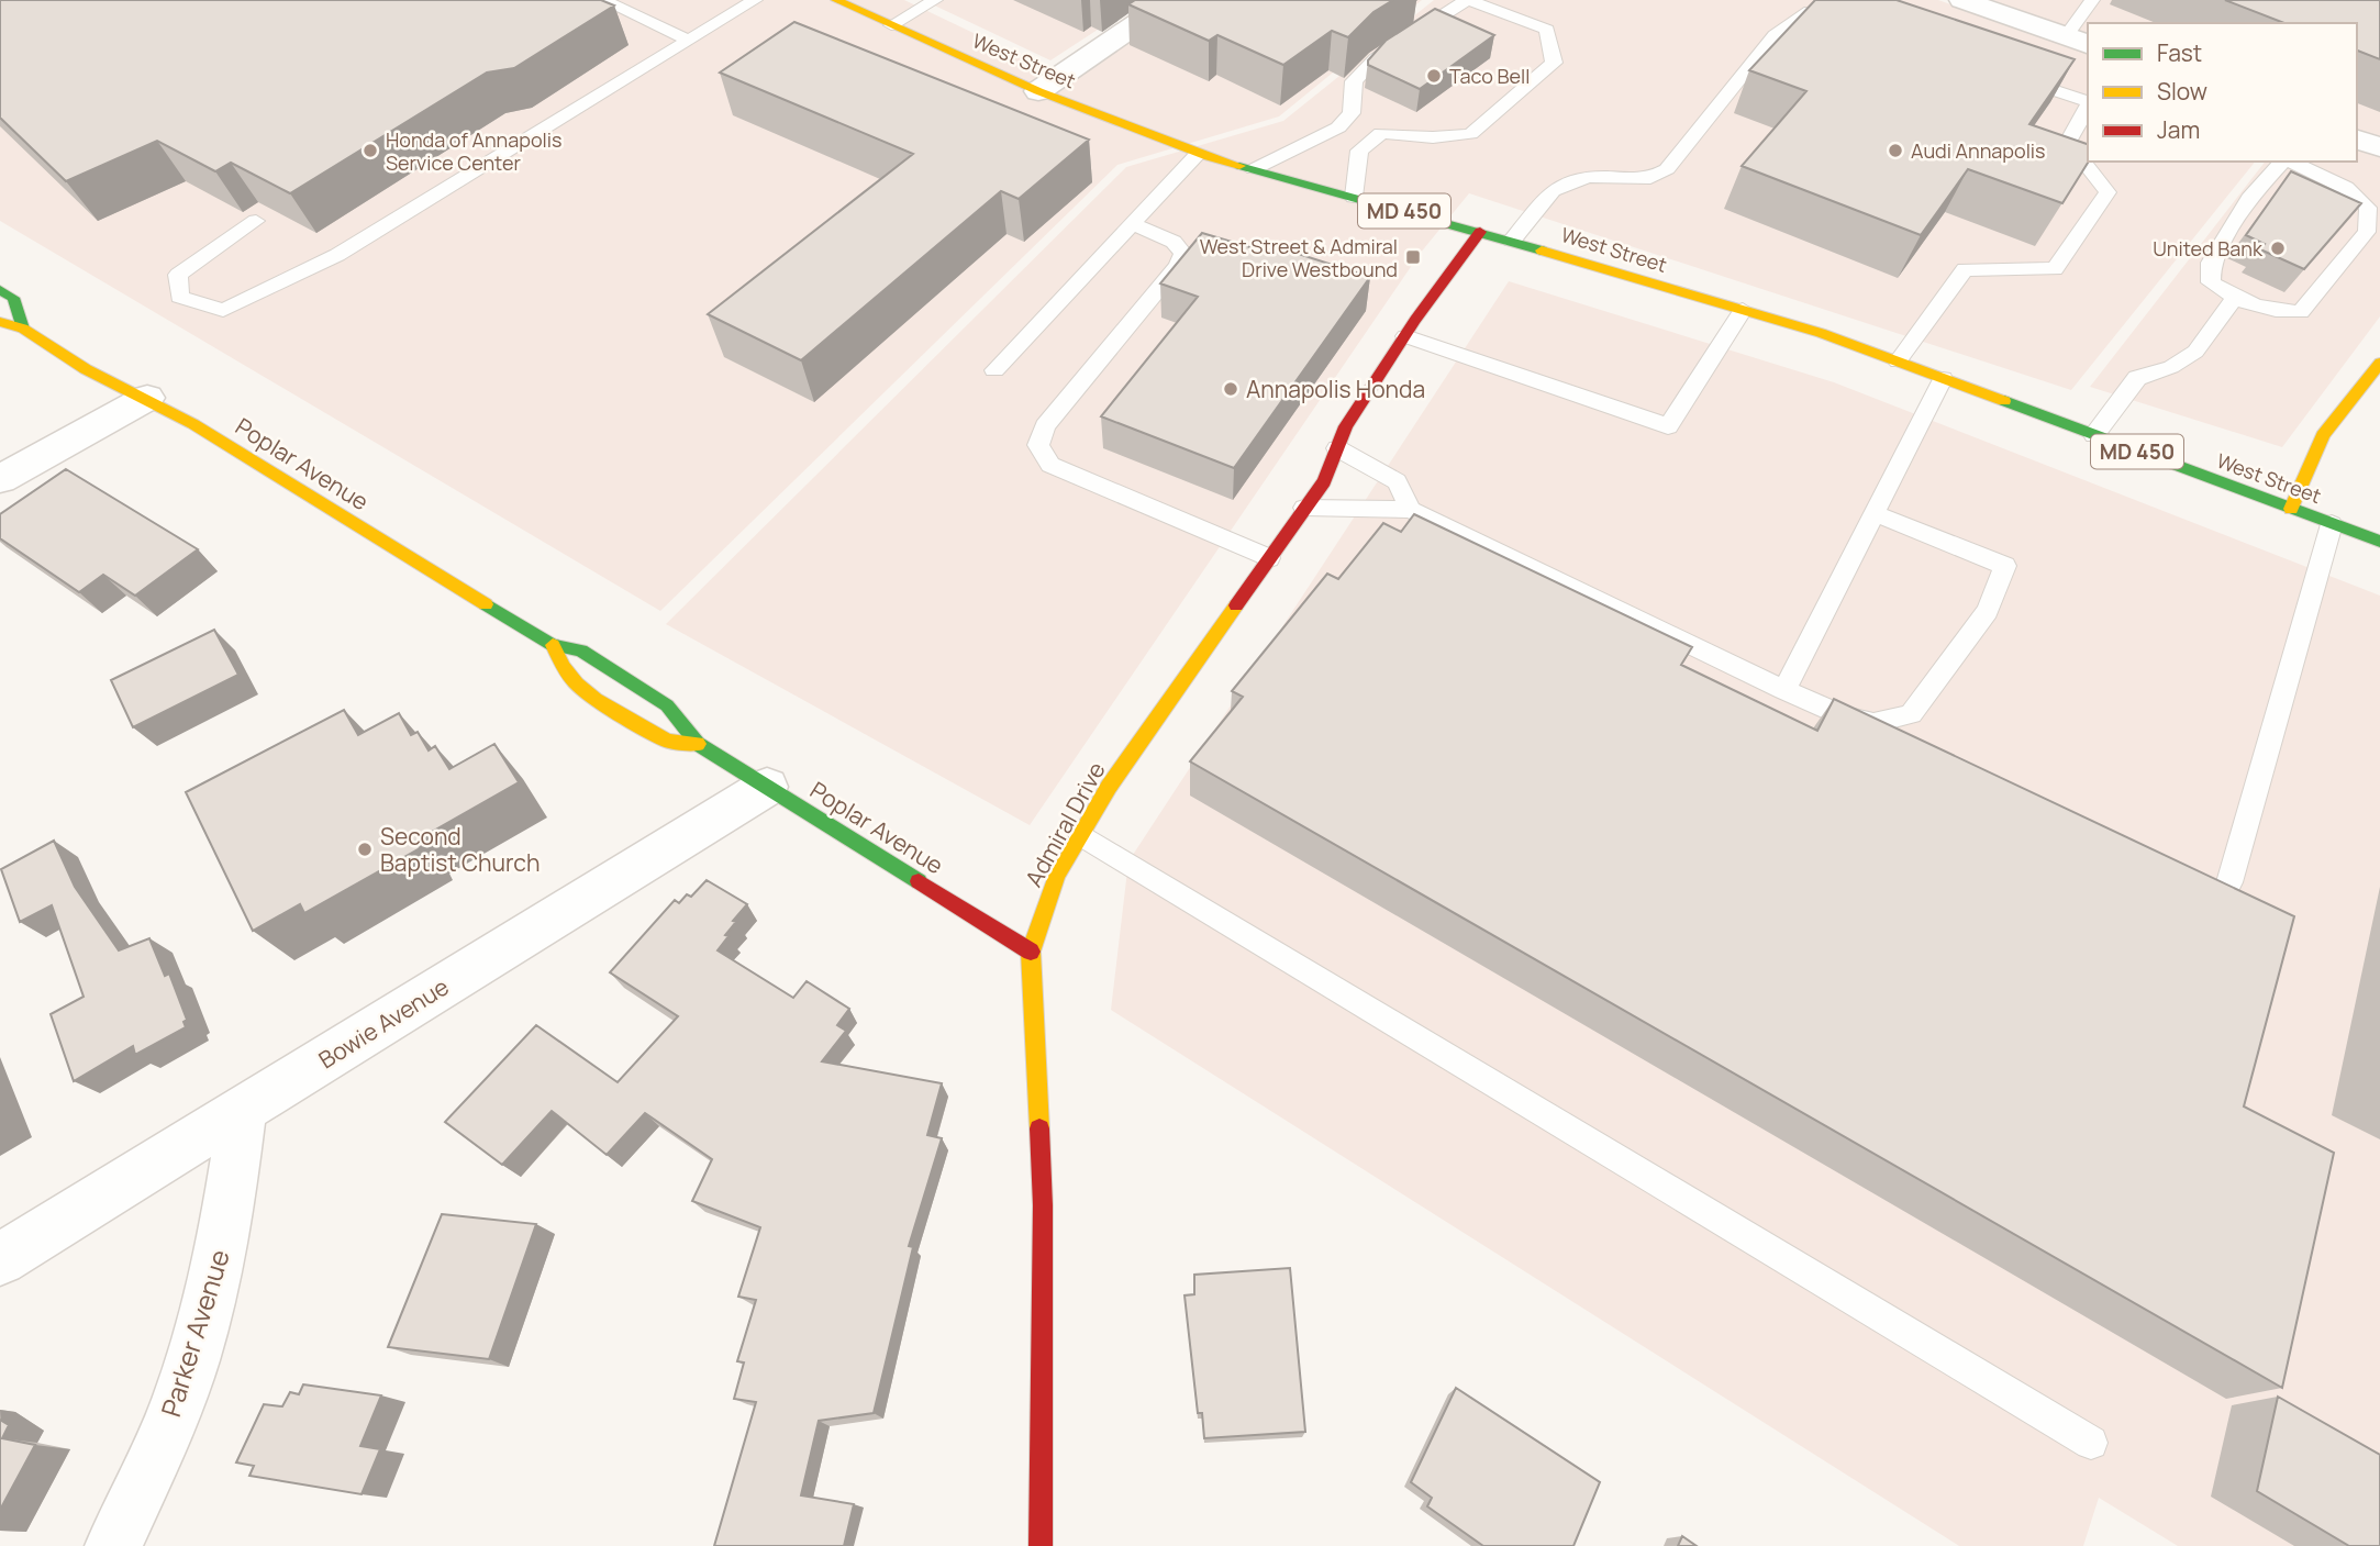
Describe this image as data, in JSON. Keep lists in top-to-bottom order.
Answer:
{
  "streets": {
    "street": [
      "West Street",
      "MD 450",
      "Poplar Avenue",
      "Admiral Drive",
      "Bowie Avenue",
      "Parker Avenue"
    ]
  },
  "crossings": [
    ["West Street", "Admiral Drive"],
    ["Poplar Avenue", "Admiral Drive"],
    ["Poplar Avenue", "Bowie Avenue"],
    ["Bowie Avenue", "Parker Avenue"]
  ],
  "places": {
    "other": [
      "Taco Bell",
      "Honda of Annapolis Service Center",
      "Audi Annapolis",
      "United Bank",
      "Annapolis Honda",
      "Second Baptist Church"
    ],
    "transit": ["West Street & Admiral Drive Westbound"]
  },
  "legend": ["Fast", "Slow", "Jam"]
}
